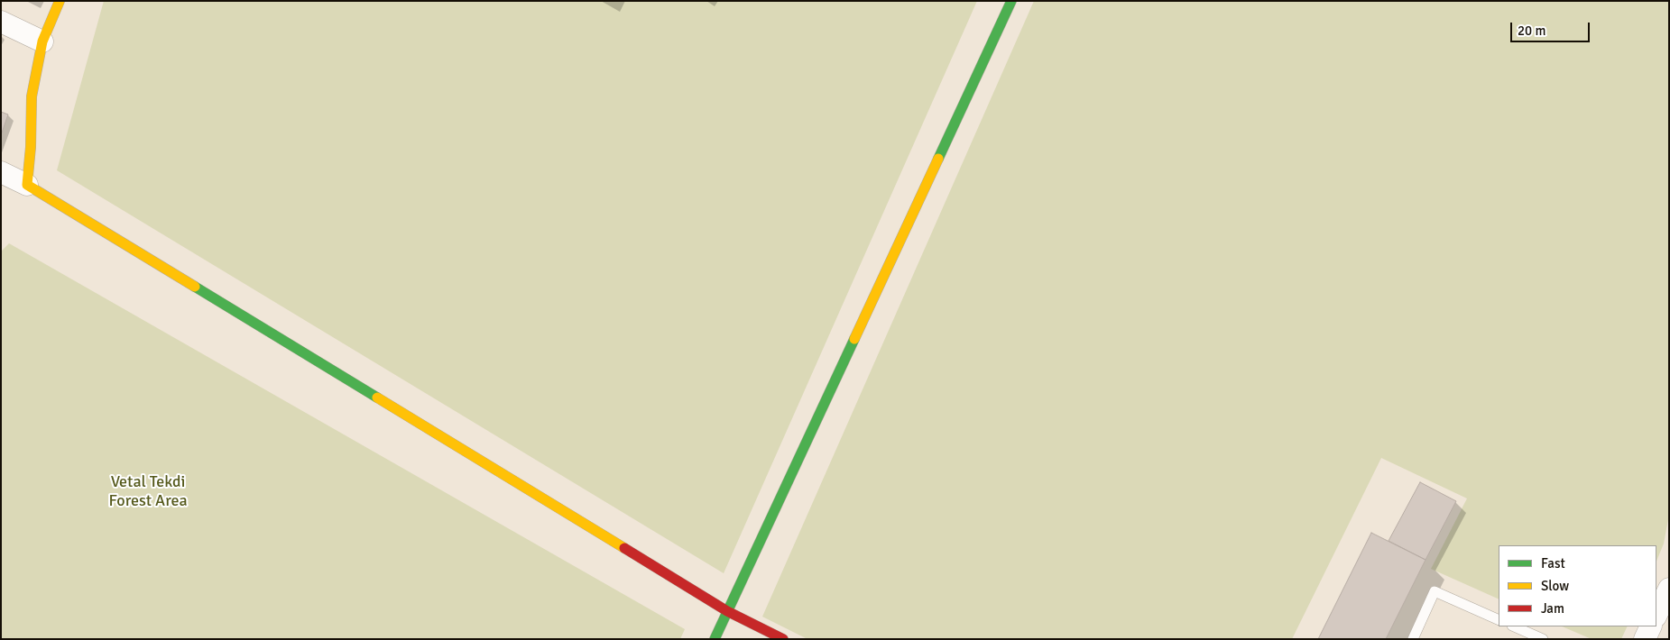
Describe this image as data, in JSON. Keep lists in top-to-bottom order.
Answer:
{
  "parks": ["Vetal Tekdi Forest Area"],
  "legend": ["Fast", "Slow", "Jam"],
  "scale_bar": "20 m"
}
